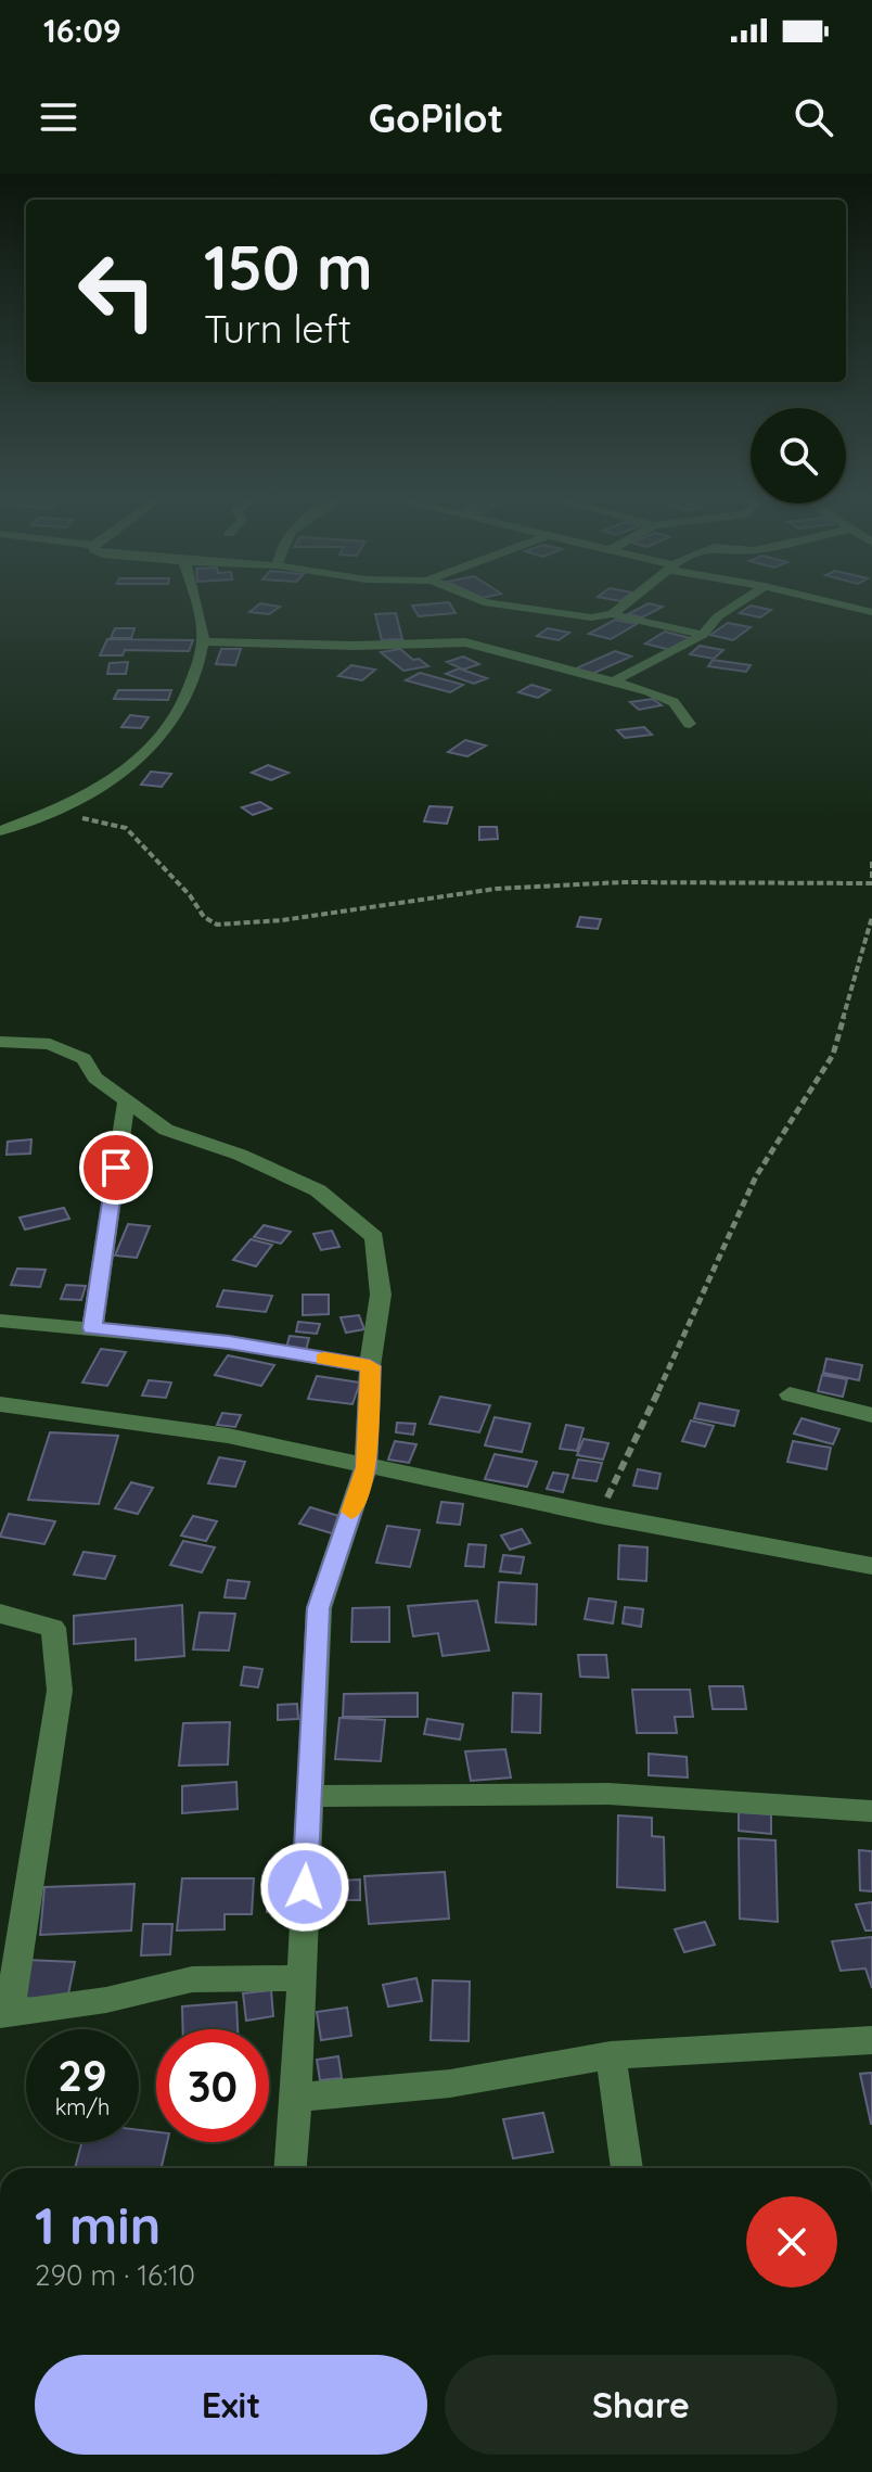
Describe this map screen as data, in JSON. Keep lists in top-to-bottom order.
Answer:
{
  "page": {
    "status": "16:09",
    "header": "GoPilot",
    "turn": ["150 m", "Turn left"],
    "speed": "29 km/h",
    "limit": "30",
    "heading": ["1 min", "290 m · 16:10"],
    "buttons": ["Exit", "Share"]
  }
}
